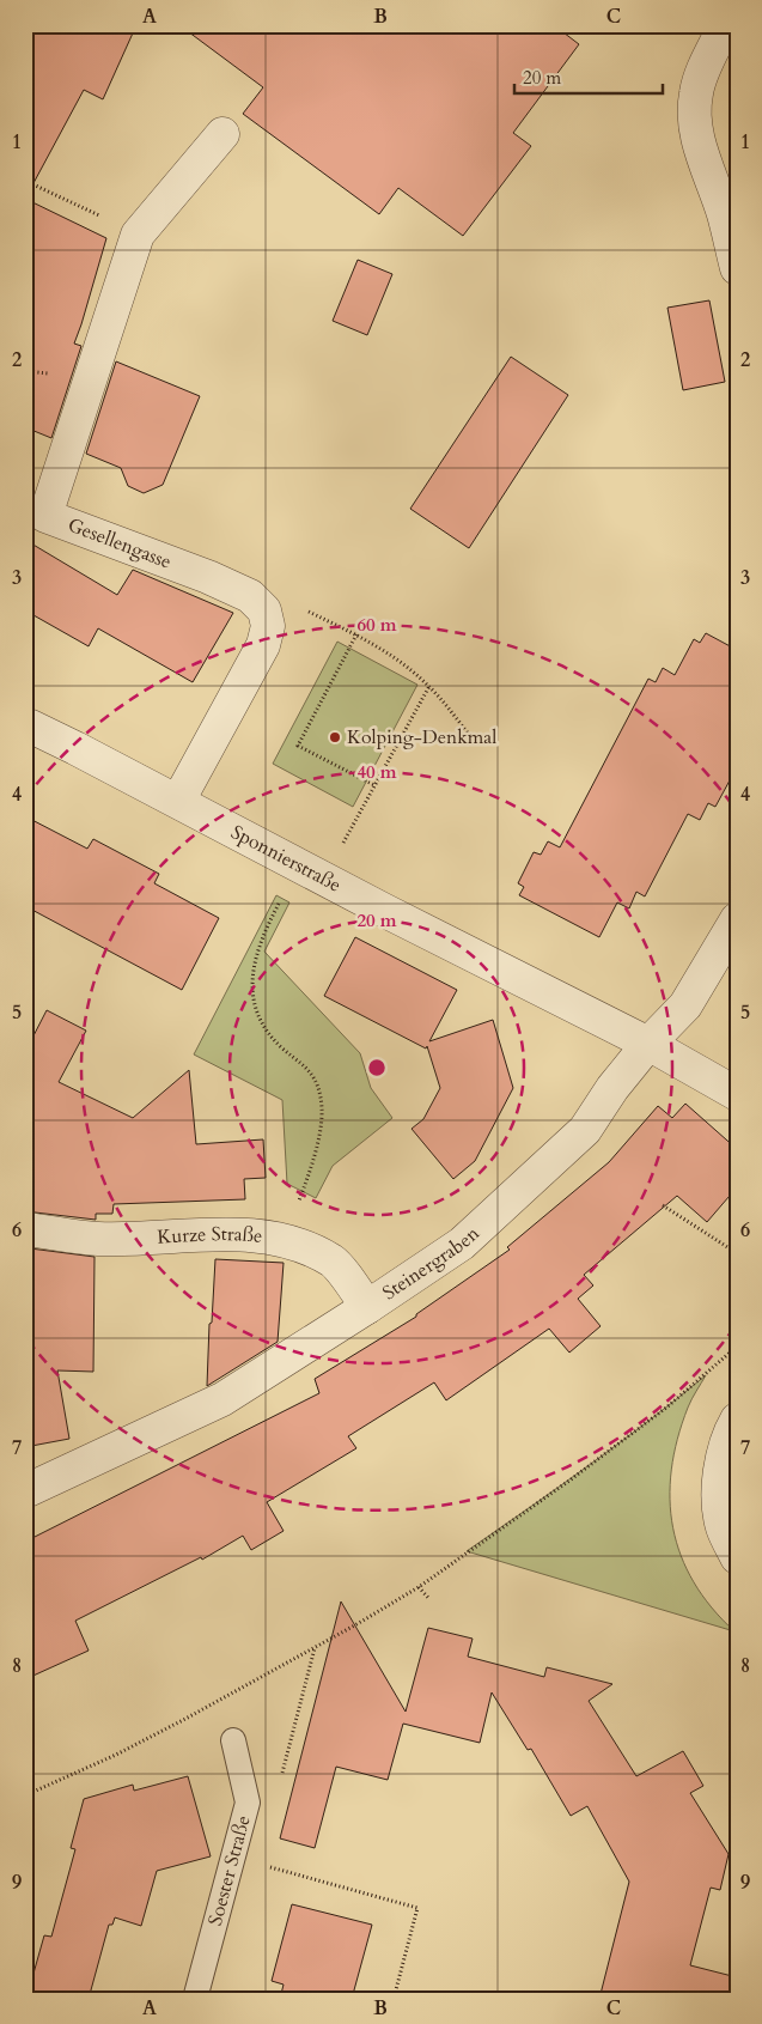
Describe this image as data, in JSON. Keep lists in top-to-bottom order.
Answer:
{
  "streets": {
    "street": [
      "Gesellengasse",
      "Sponnierstraße",
      "Kurze Straße",
      "Steinergraben"
    ],
    "lane": ["Soester Straße"]
  },
  "crossings": [
    ["Sponnierstraße", "Steinergraben"],
    ["Kurze Straße", "Steinergraben"]
  ],
  "places": ["Kolping-Denkmal"],
  "scale_bar": "20 m",
  "grid": {
    "columns": ["A", "B", "C"],
    "rows": [
      "1",
      "2",
      "3",
      "4",
      "5",
      "6",
      "7",
      "8",
      "9"
    ]
  },
  "rings": ["60 m", "40 m", "20 m"]
}
